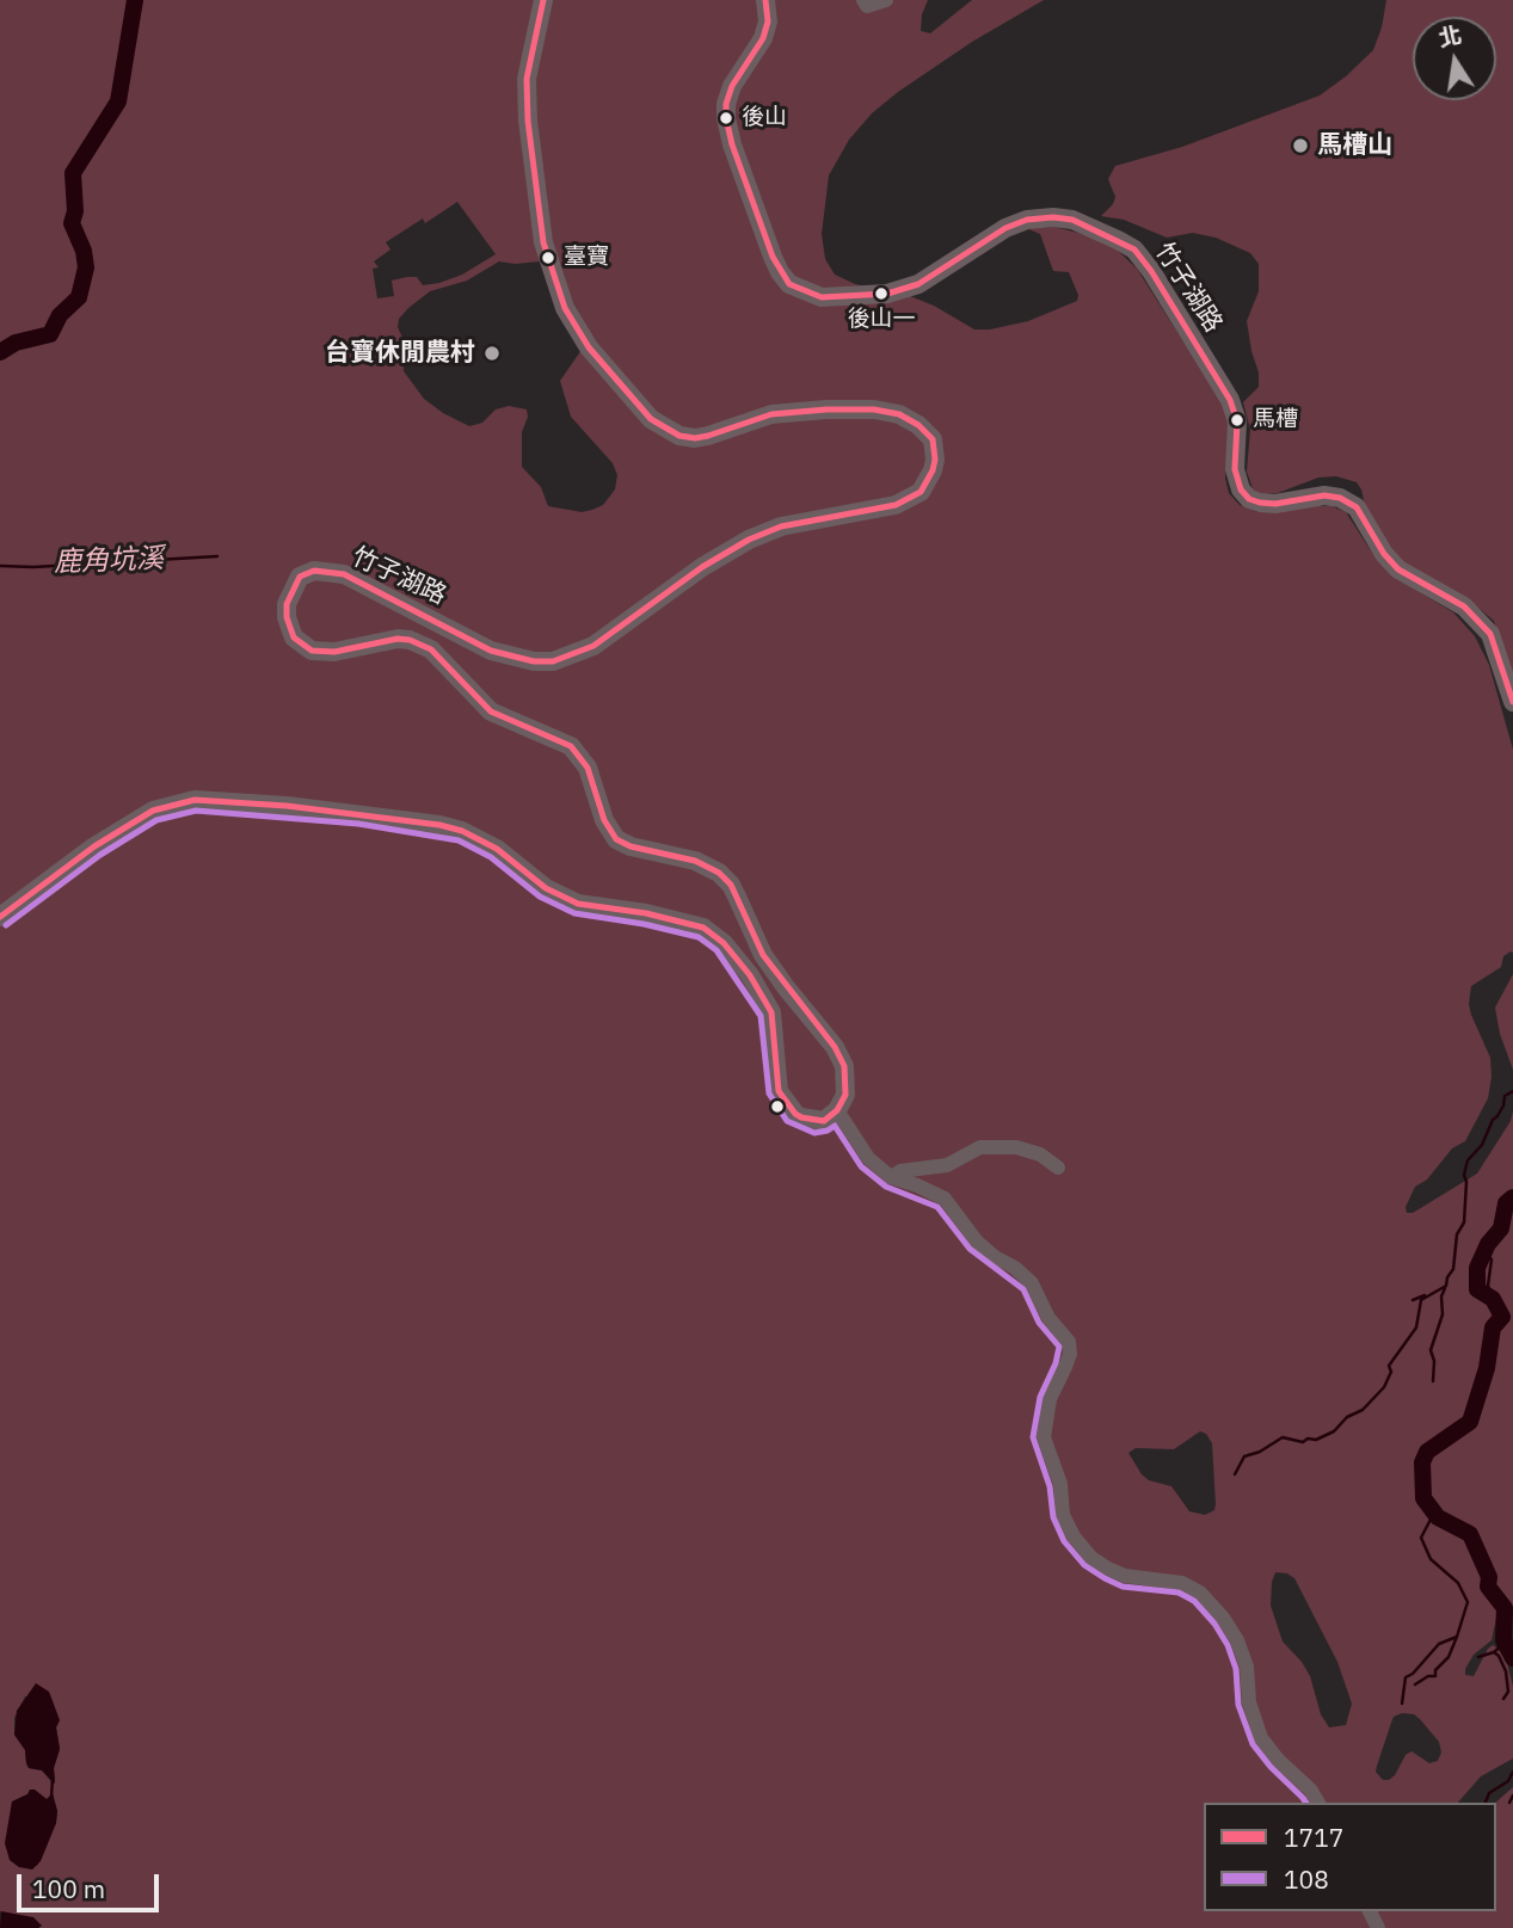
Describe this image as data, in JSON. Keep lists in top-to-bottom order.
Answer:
{
  "streets": {
    "main road": ["竹子湖路"]
  },
  "water": ["鹿角坑溪"],
  "places": [
    "後山",
    "馬槽山",
    "臺寶",
    "後山一",
    "台寶休閒農村",
    "馬槽"
  ],
  "lines": ["transit line 1717", "transit line 108"],
  "legend": ["1717", "108"],
  "scale_bar": "100 m",
  "north": "top"
}
